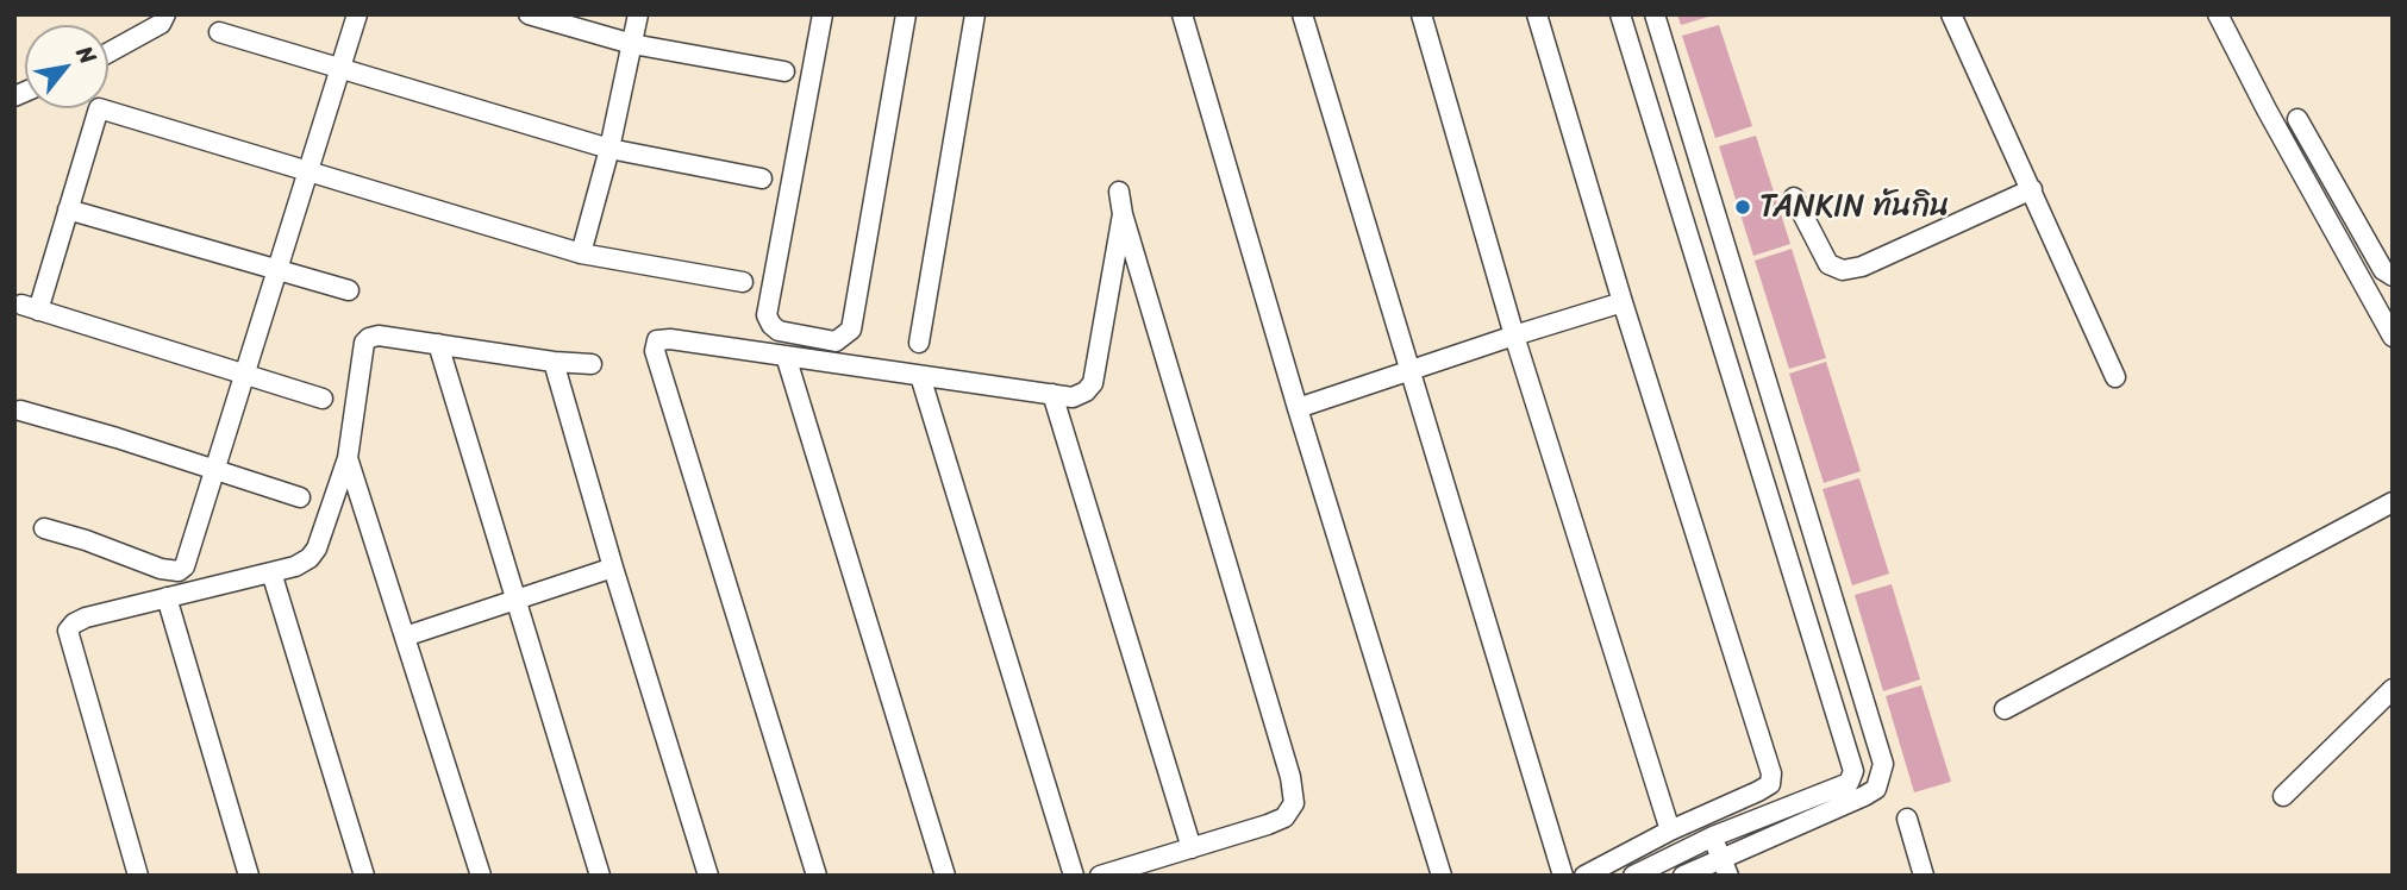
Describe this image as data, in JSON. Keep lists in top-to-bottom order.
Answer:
{
  "places": ["TANKIN ทันกิน"],
  "north": "top right"
}
